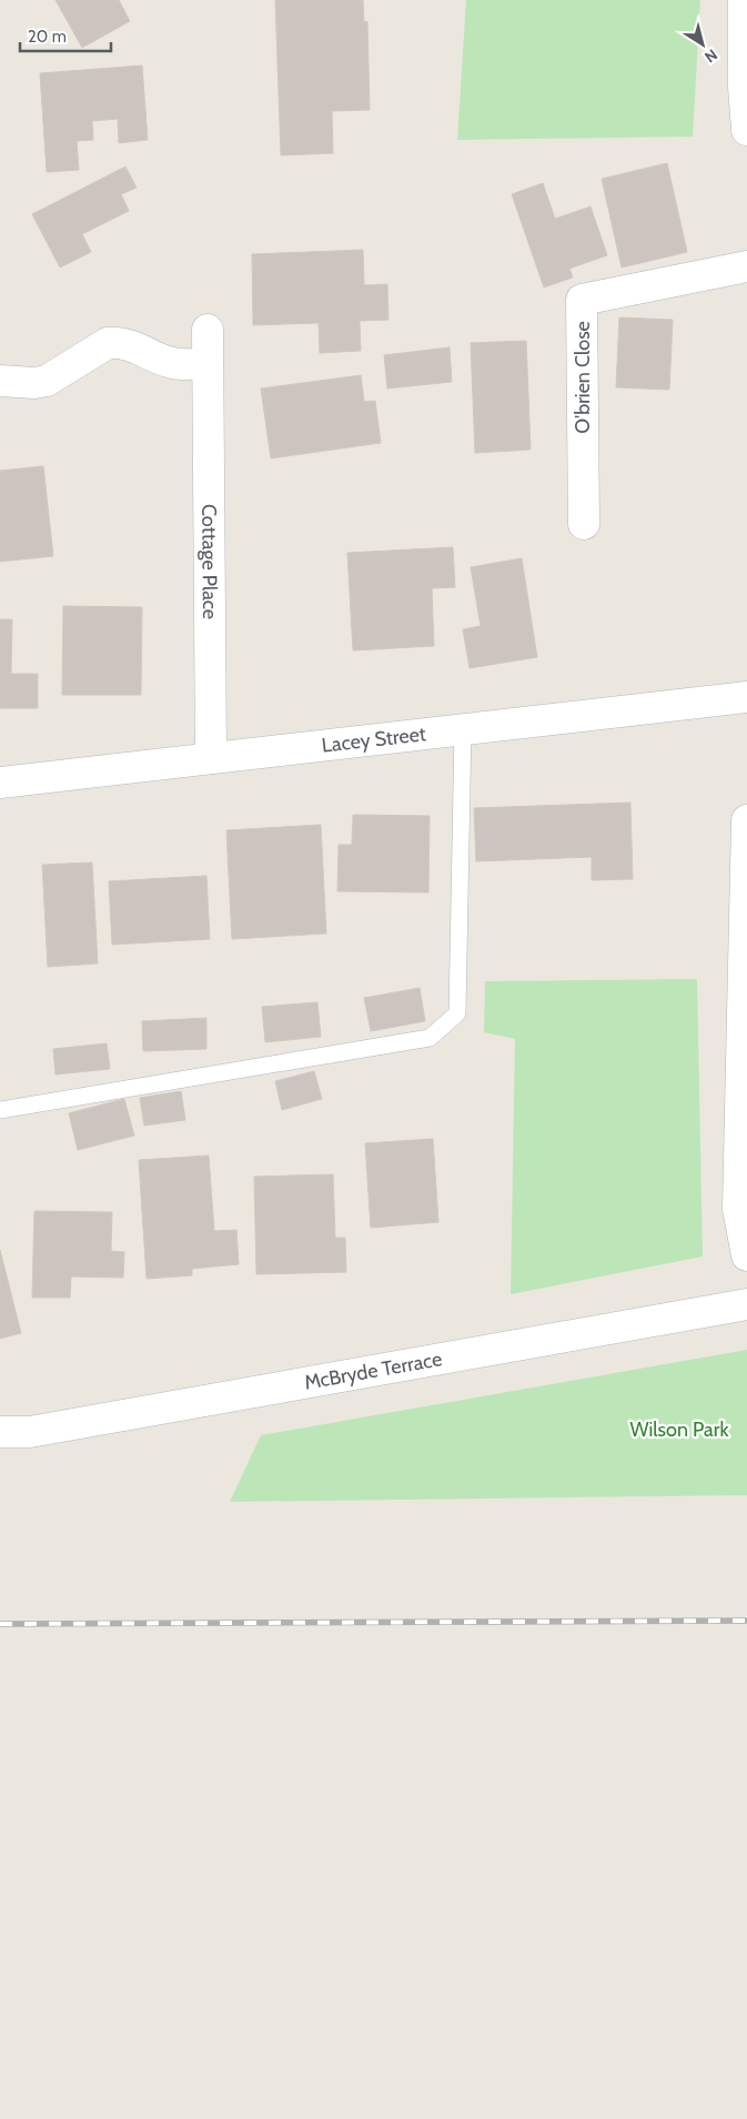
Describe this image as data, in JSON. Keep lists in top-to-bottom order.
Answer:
{
  "streets": {
    "street": [
      "O'brien Close",
      "Cottage Place",
      "Lacey Street",
      "McBryde Terrace"
    ]
  },
  "crossings": [
    ["Cottage Place", "Lacey Street"]
  ],
  "parks": ["Wilson Park"],
  "scale_bar": "20 m",
  "north": "bottom right"
}
